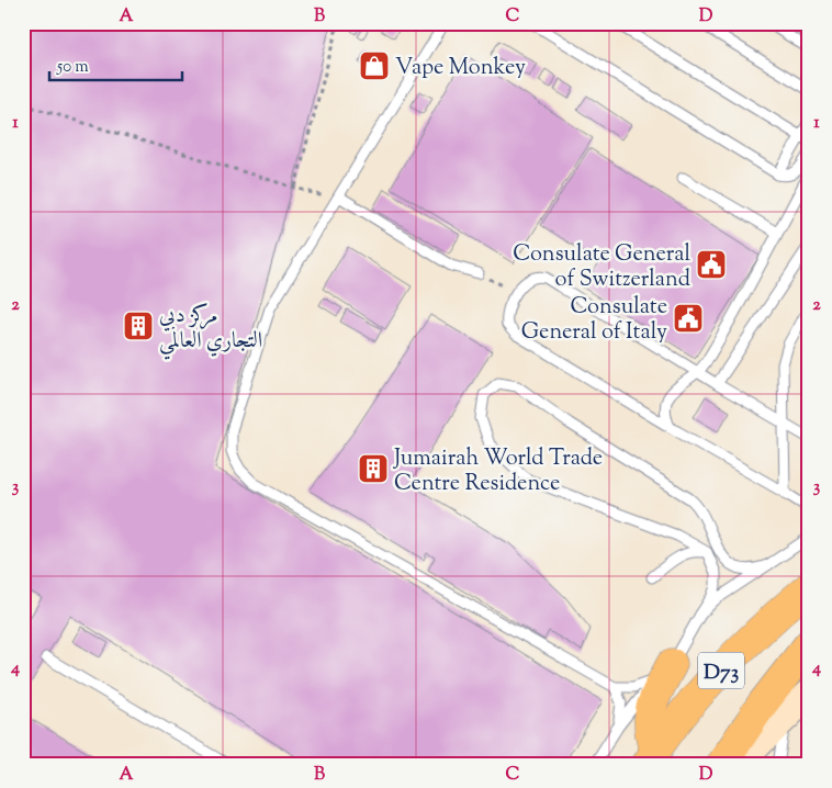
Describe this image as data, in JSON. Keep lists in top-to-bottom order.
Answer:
{
  "streets": {
    "main road": ["D73"]
  },
  "places": {
    "shop": ["Vape Monkey"],
    "public building": ["Consulate General of Switzerland", "Consulate General of Italy"],
    "building": ["مركز دبي التجاري العالمي", "Jumairah World Trade Centre Residence"]
  },
  "scale_bar": "50 m",
  "grid": {
    "columns": [
      "A",
      "B",
      "C",
      "D"
    ],
    "rows": [
      "1",
      "2",
      "3",
      "4"
    ]
  }
}
